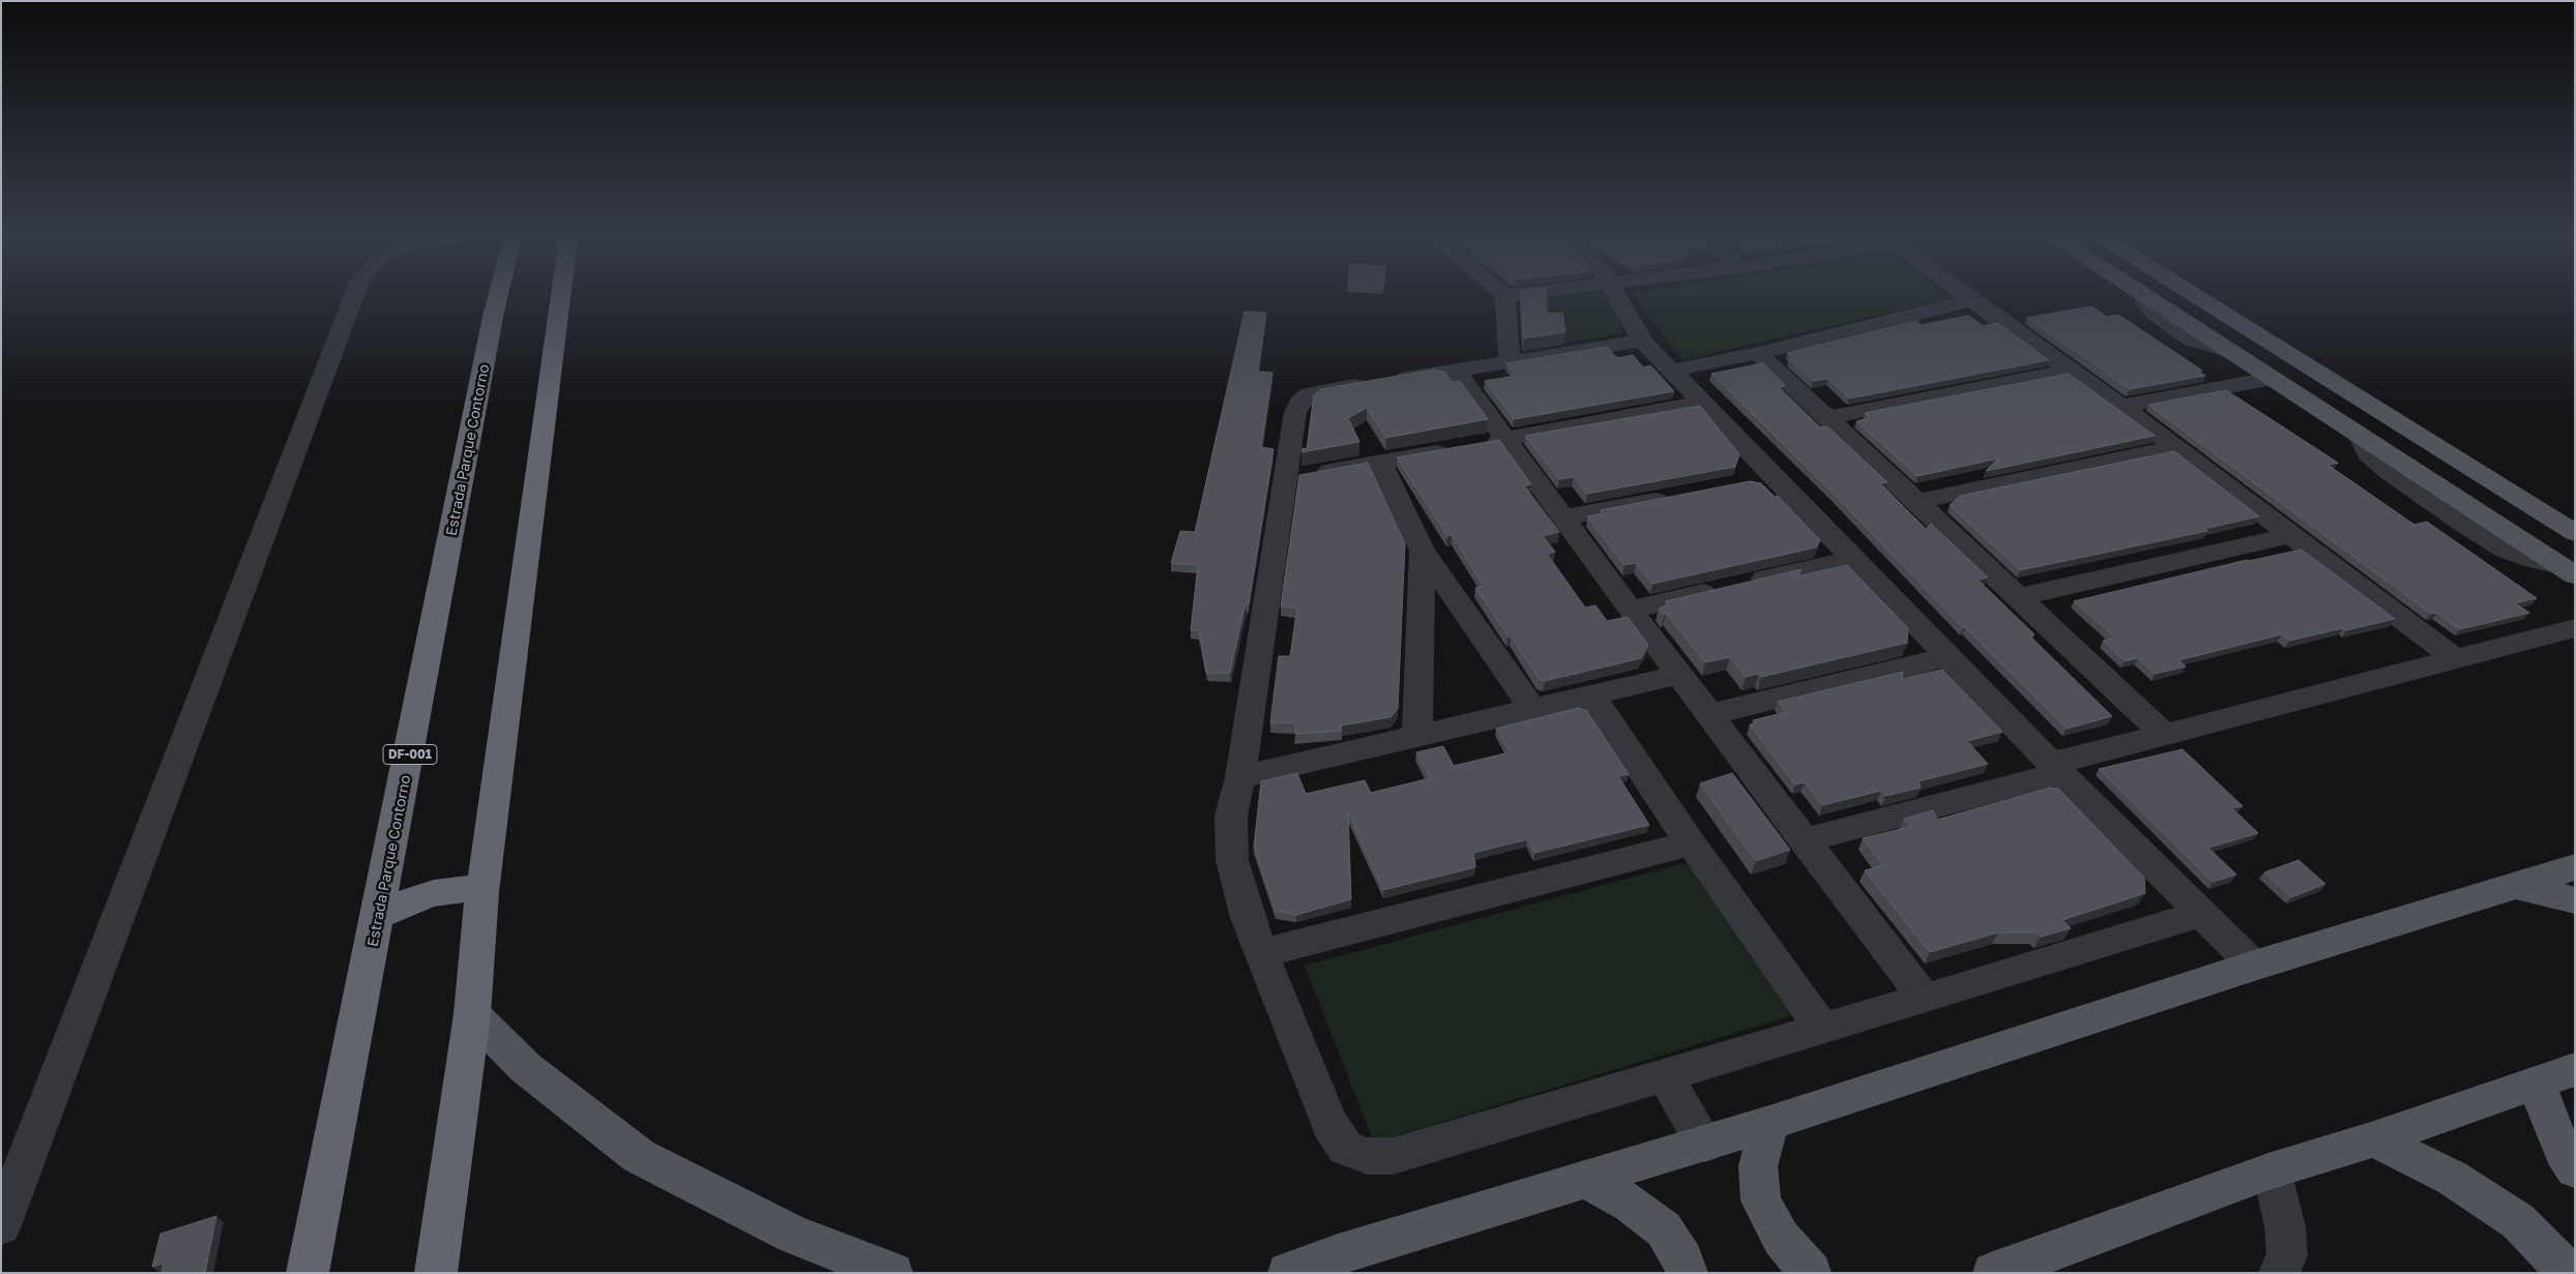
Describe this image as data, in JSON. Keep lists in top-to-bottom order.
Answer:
{
  "streets": {
    "highway": ["Estrada Parque Contorno", "DF-001"]
  }
}
